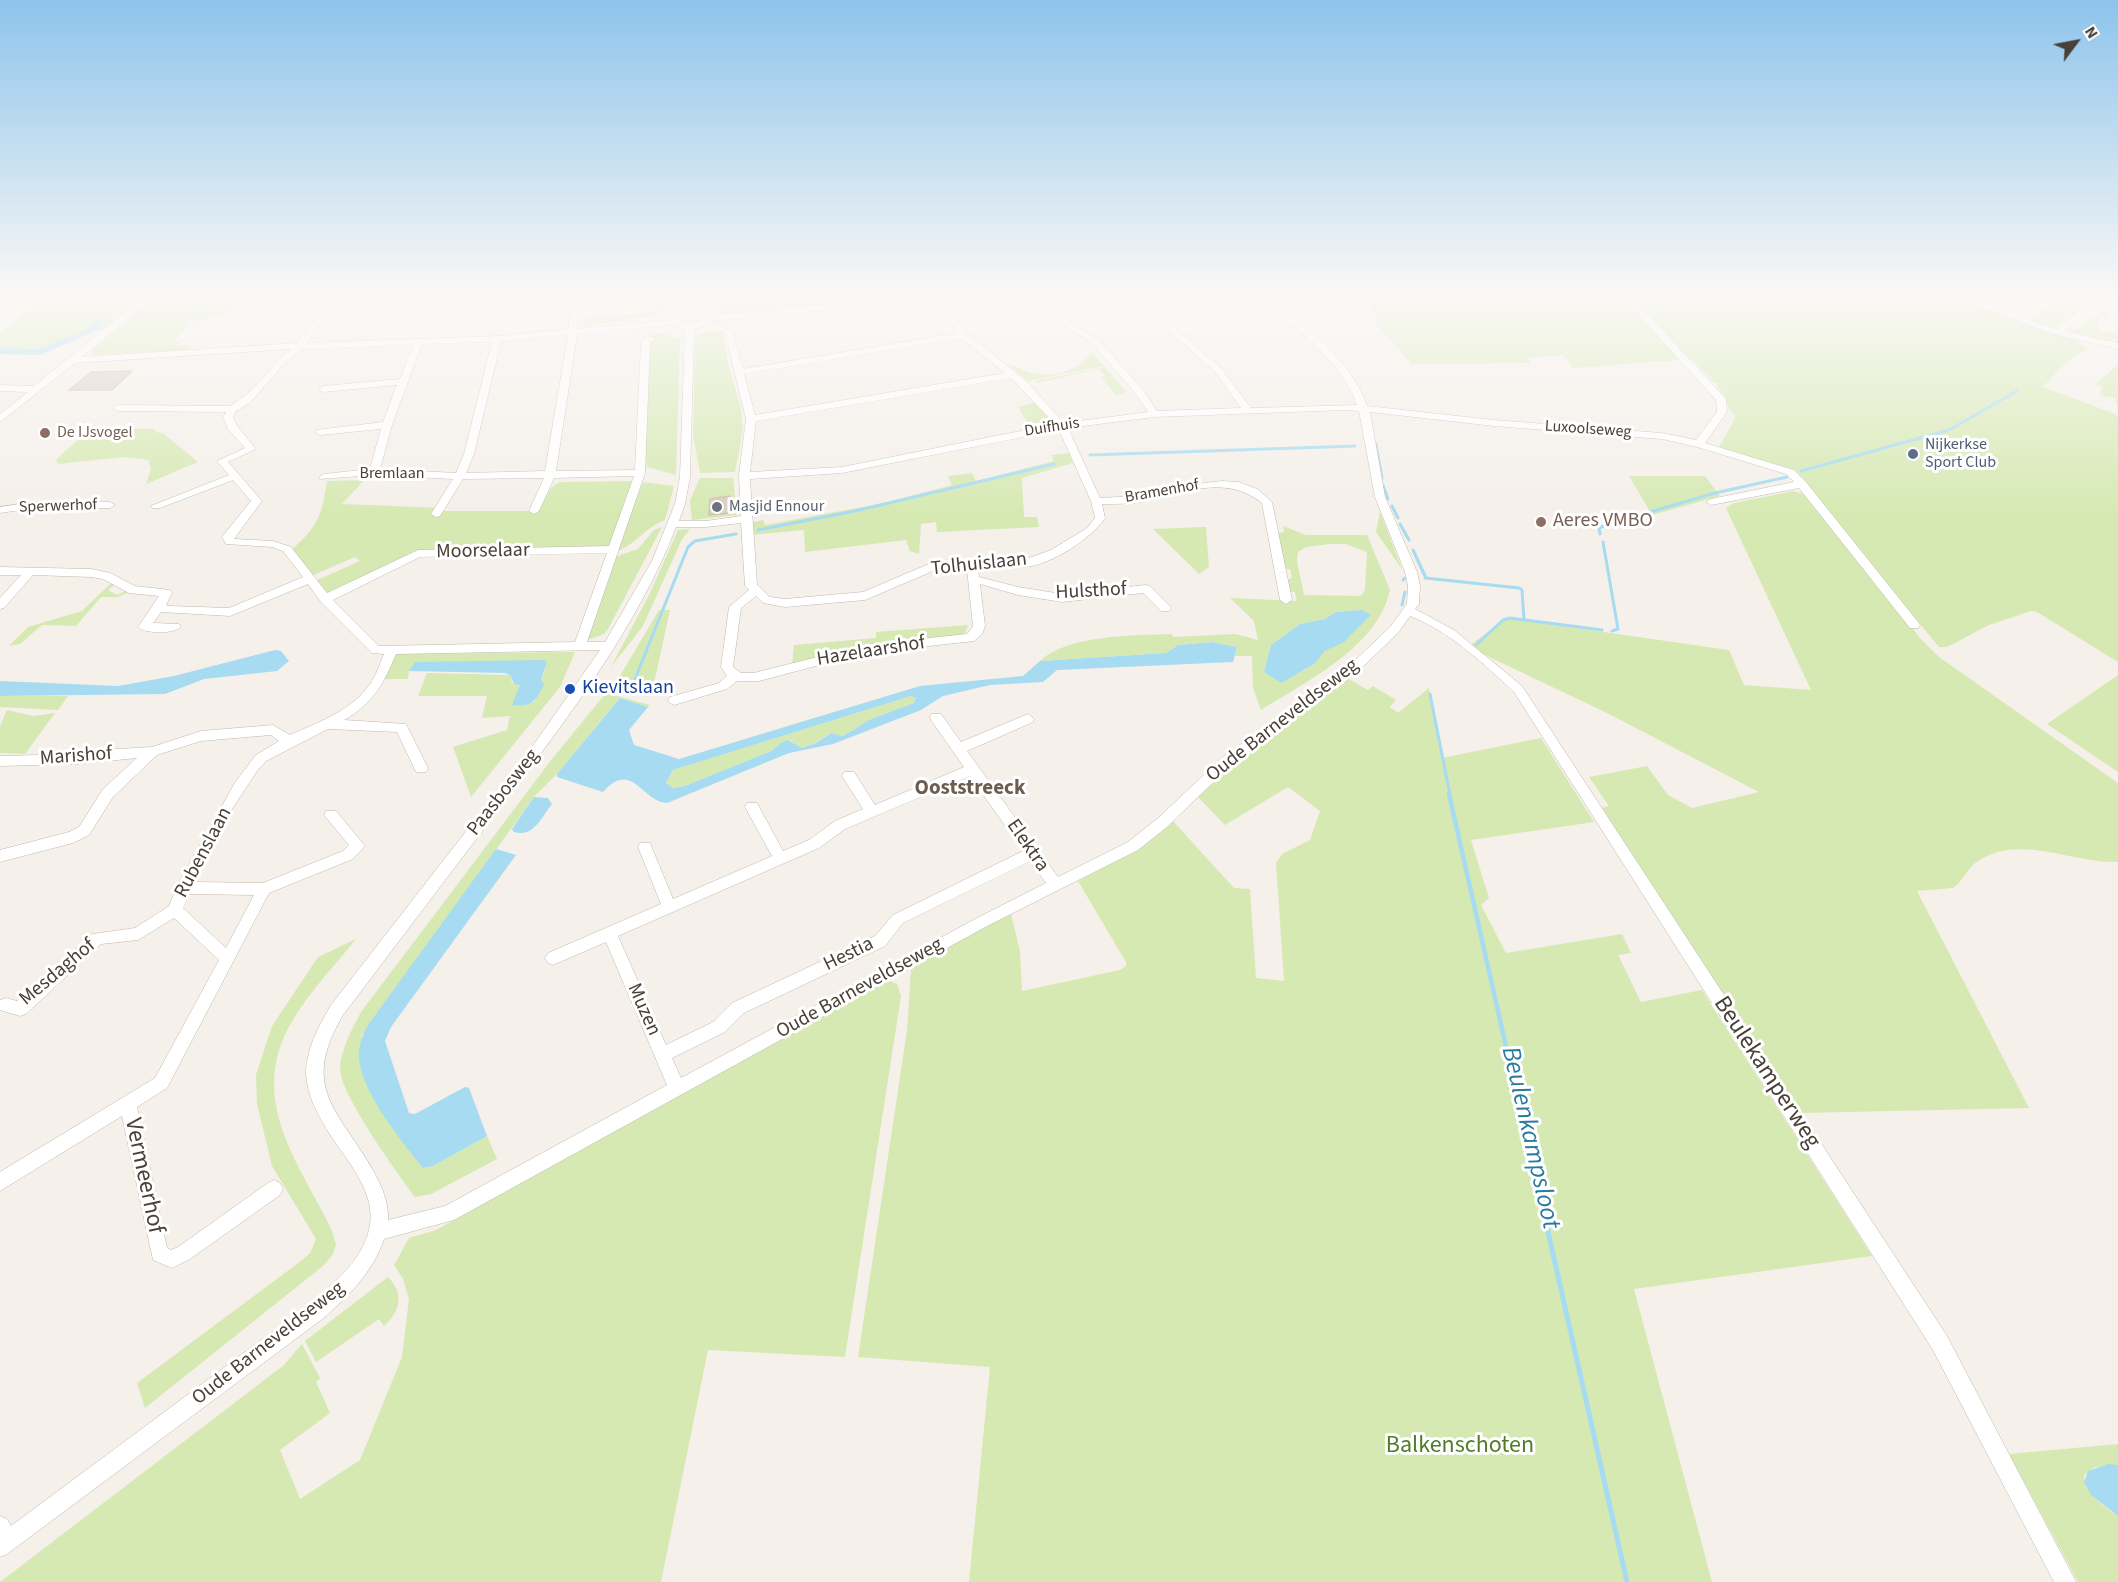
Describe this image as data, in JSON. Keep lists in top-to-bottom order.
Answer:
{
  "streets": {
    "street": [
      "Duifhuis",
      "Luxoolseweg",
      "Bremlaan",
      "Bramenhof",
      "Sperwerhof",
      "Moorselaar",
      "Tolhuislaan",
      "Hulsthof",
      "Hazelaarshof",
      "Oude Barneveldseweg",
      "Marishof",
      "Paasbosweg",
      "Elektra",
      "Rubenslaan",
      "Hestia",
      "Mesdaghof",
      "Muzen",
      "Beulekamperweg",
      "Vermeerhof"
    ]
  },
  "crossings": [
    ["Duifhuis", "Luxoolseweg"],
    ["Duifhuis", "Tolhuislaan"],
    ["Bramenhof", "Tolhuislaan"],
    ["Tolhuislaan", "Hulsthof"],
    ["Tolhuislaan", "Hazelaarshof"],
    ["Hulsthof", "Hazelaarshof"],
    ["Oude Barneveldseweg", "Paasbosweg"],
    ["Oude Barneveldseweg", "Elektra"],
    ["Oude Barneveldseweg", "Muzen"],
    ["Oude Barneveldseweg", "Beulekamperweg"],
    ["Marishof", "Rubenslaan"],
    ["Elektra", "Hestia"],
    ["Rubenslaan", "Mesdaghof"],
    ["Hestia", "Muzen"]
  ],
  "districts": ["Ooststreeck"],
  "water": ["Beulenkampsloot"],
  "parks": ["Balkenschoten"],
  "places": [
    "De IJsvogel",
    "Nijkerkse Sport Club",
    "Masjid Ennour",
    "Aeres VMBO",
    "Kievitslaan"
  ],
  "north": "top right"
}
